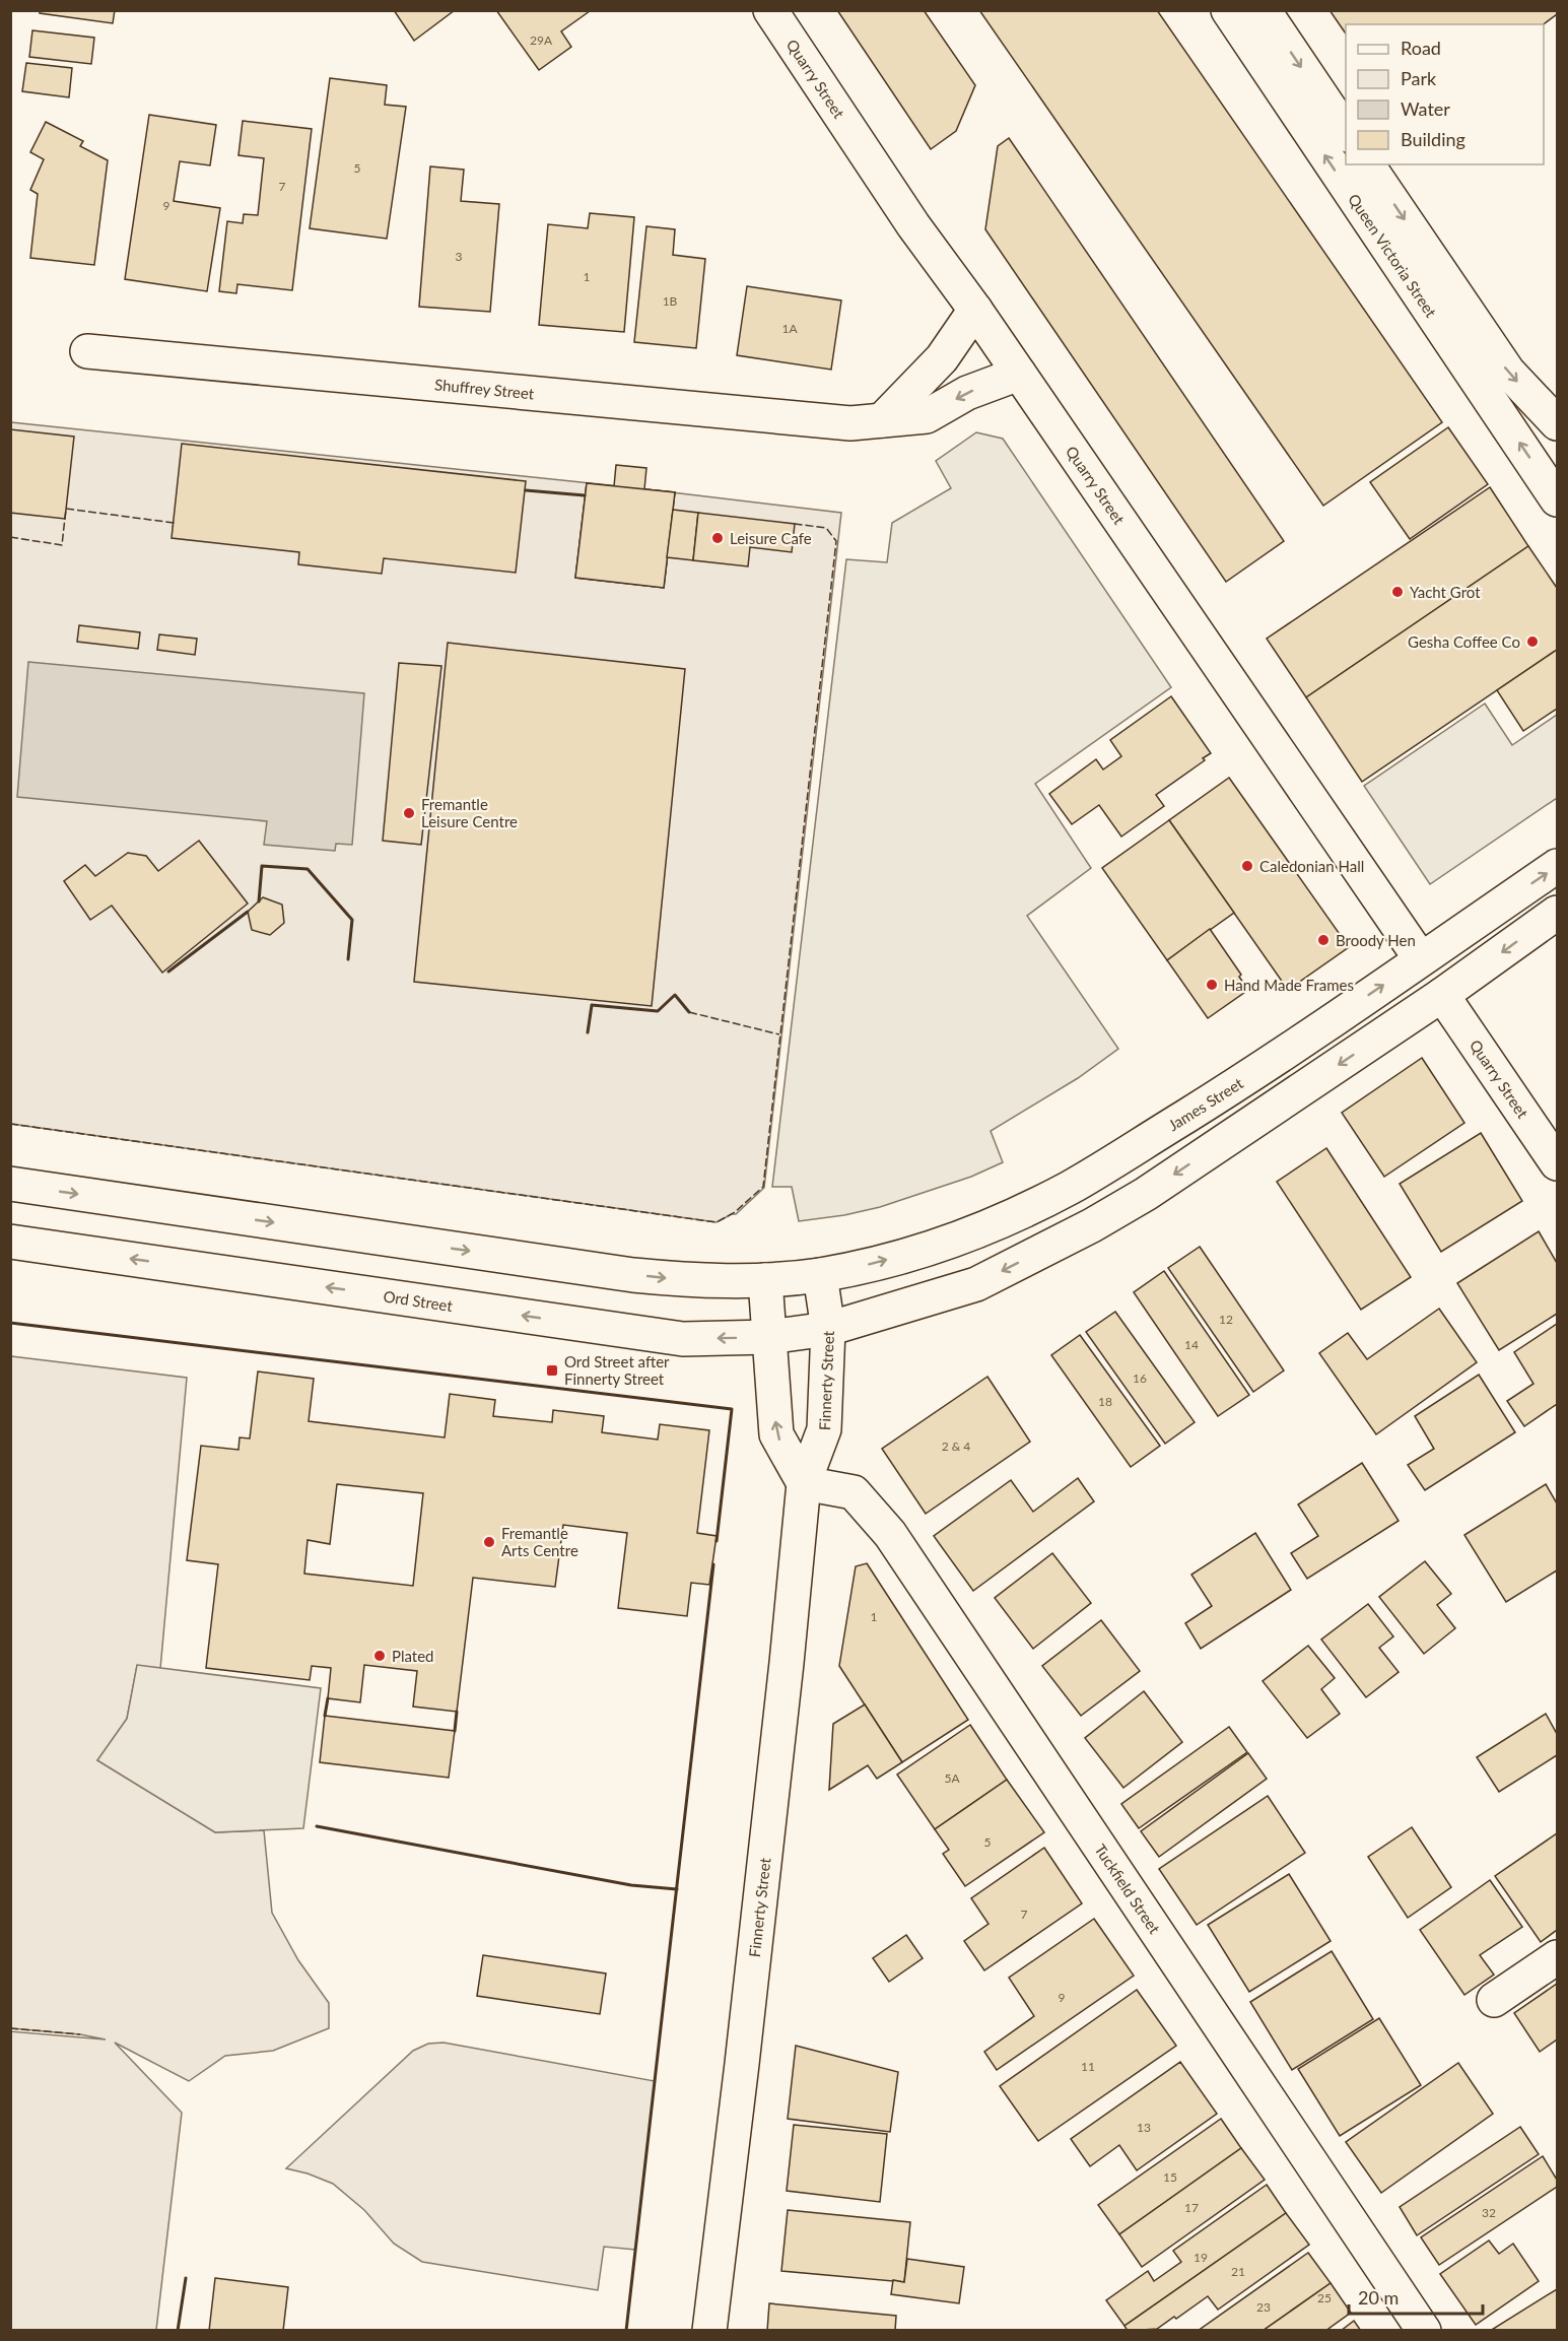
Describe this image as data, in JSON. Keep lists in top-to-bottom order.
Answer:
{
  "streets": {
    "street": [
      "Quarry Street",
      "Queen Victoria Street",
      "Shuffrey Street",
      "James Street",
      "Ord Street",
      "Finnerty Street",
      "Tuckfield Street"
    ]
  },
  "crossings": [
    ["Quarry Street", "Shuffrey Street"],
    ["Quarry Street", "James Street"],
    ["James Street", "Finnerty Street"],
    ["Ord Street", "Finnerty Street"],
    ["Finnerty Street", "Tuckfield Street"]
  ],
  "places": {
    "other": [
      "Leisure Cafe",
      "Yacht Grot",
      "Gesha Coffee Co",
      "Fremantle Leisure Centre",
      "Caledonian Hall",
      "Broody Hen",
      "Hand Made Frames",
      "Fremantle Arts Centre",
      "Plated"
    ],
    "transit": ["Ord Street after Finnerty Street"]
  },
  "house_numbers": [
    "29A",
    "5",
    "7",
    "9",
    "3",
    "1",
    "1B",
    "1A",
    "12",
    "14",
    "16",
    "18",
    "2 & 4",
    "1",
    "5A",
    "5",
    "7",
    "9",
    "11",
    "13",
    "15",
    "17",
    "32",
    "19",
    "21",
    "25",
    "23"
  ],
  "legend": [
    "Road",
    "Park",
    "Water",
    "Building"
  ],
  "scale_bar": "20 m"
}
